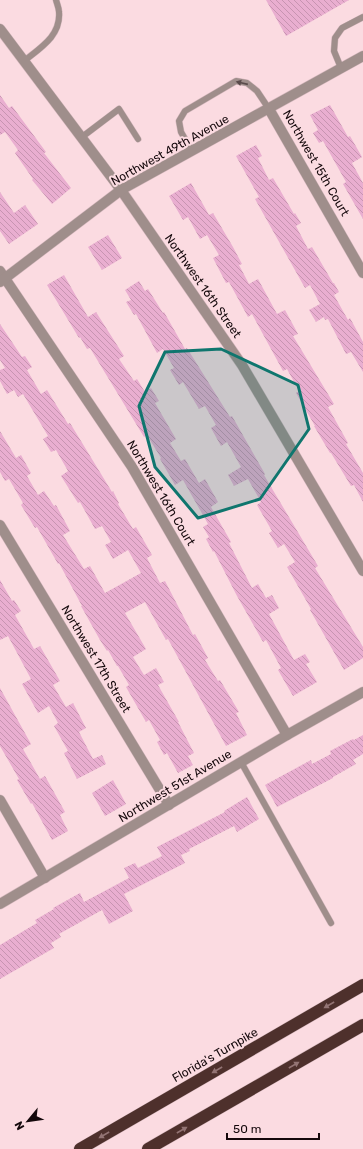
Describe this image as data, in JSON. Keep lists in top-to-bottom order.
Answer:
{
  "streets": {
    "highway": ["Florida's Turnpike"],
    "street": [
      "Northwest 49th Avenue",
      "Northwest 15th Court",
      "Northwest 16th Street",
      "Northwest 16th Court",
      "Northwest 17th Street",
      "Northwest 51st Avenue"
    ]
  },
  "crossings": [
    ["Northwest 49th Avenue", "Northwest 15th Court"],
    ["Northwest 49th Avenue", "Northwest 16th Street"],
    ["Northwest 49th Avenue", "Northwest 16th Court"],
    ["Northwest 16th Court", "Northwest 51st Avenue"],
    ["Northwest 17th Street", "Northwest 51st Avenue"]
  ],
  "scale_bar": "50 m",
  "north": "bottom left"
}
